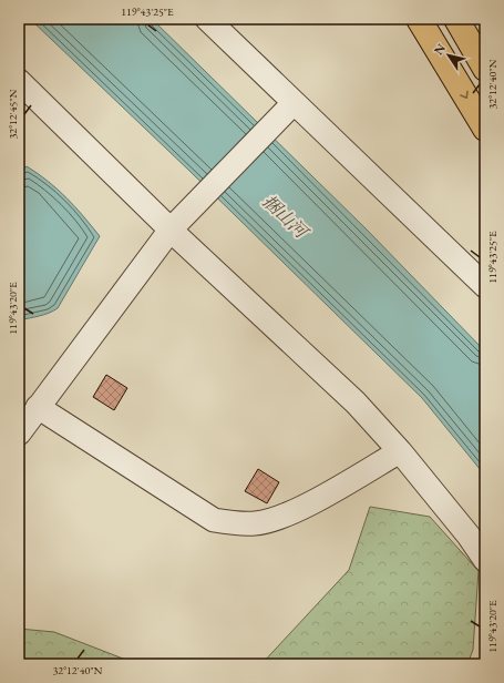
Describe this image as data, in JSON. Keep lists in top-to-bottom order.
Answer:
{
  "water": ["捆山河"],
  "north": "top left",
  "coordinates": [
    "119°43'25\"E",
    "32°12'40\"N",
    "32°12'45\"N",
    "119°43'20\"E"
  ]
}
